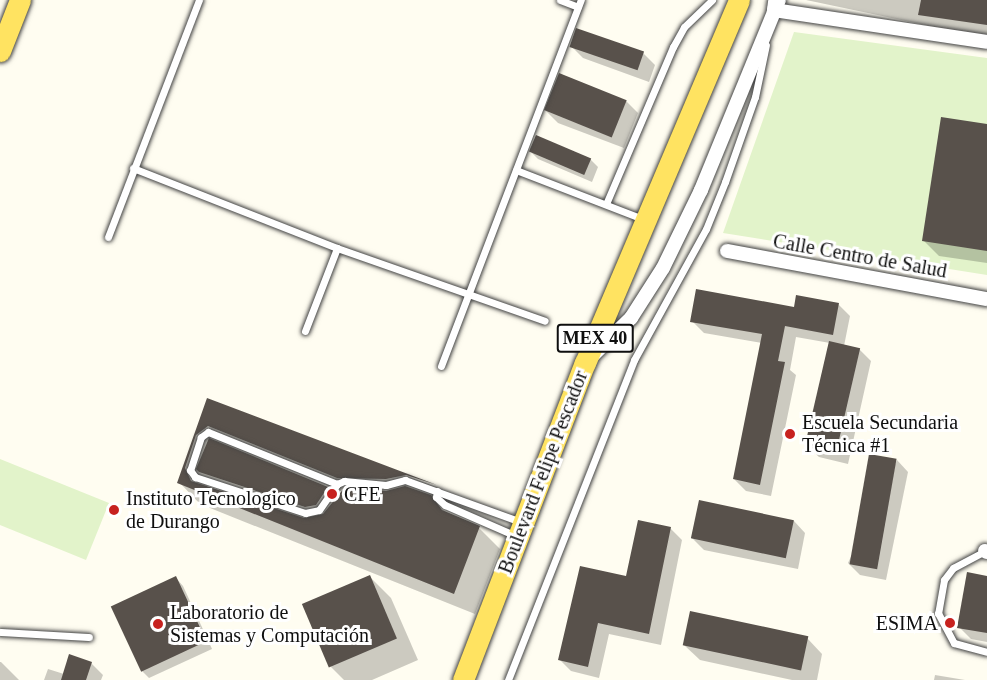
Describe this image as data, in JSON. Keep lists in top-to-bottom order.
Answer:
{
  "streets": {
    "main road": ["MEX 40", "Boulevard Felipe Pescador"],
    "street": ["Calle Centro de Salud"]
  },
  "places": [
    "Escuela Secundaria Técnica #1",
    "CFE",
    "Instituto Tecnologico de Durango",
    "ESIMA",
    "Laboratorio de Sistemas y Computación"
  ]
}
